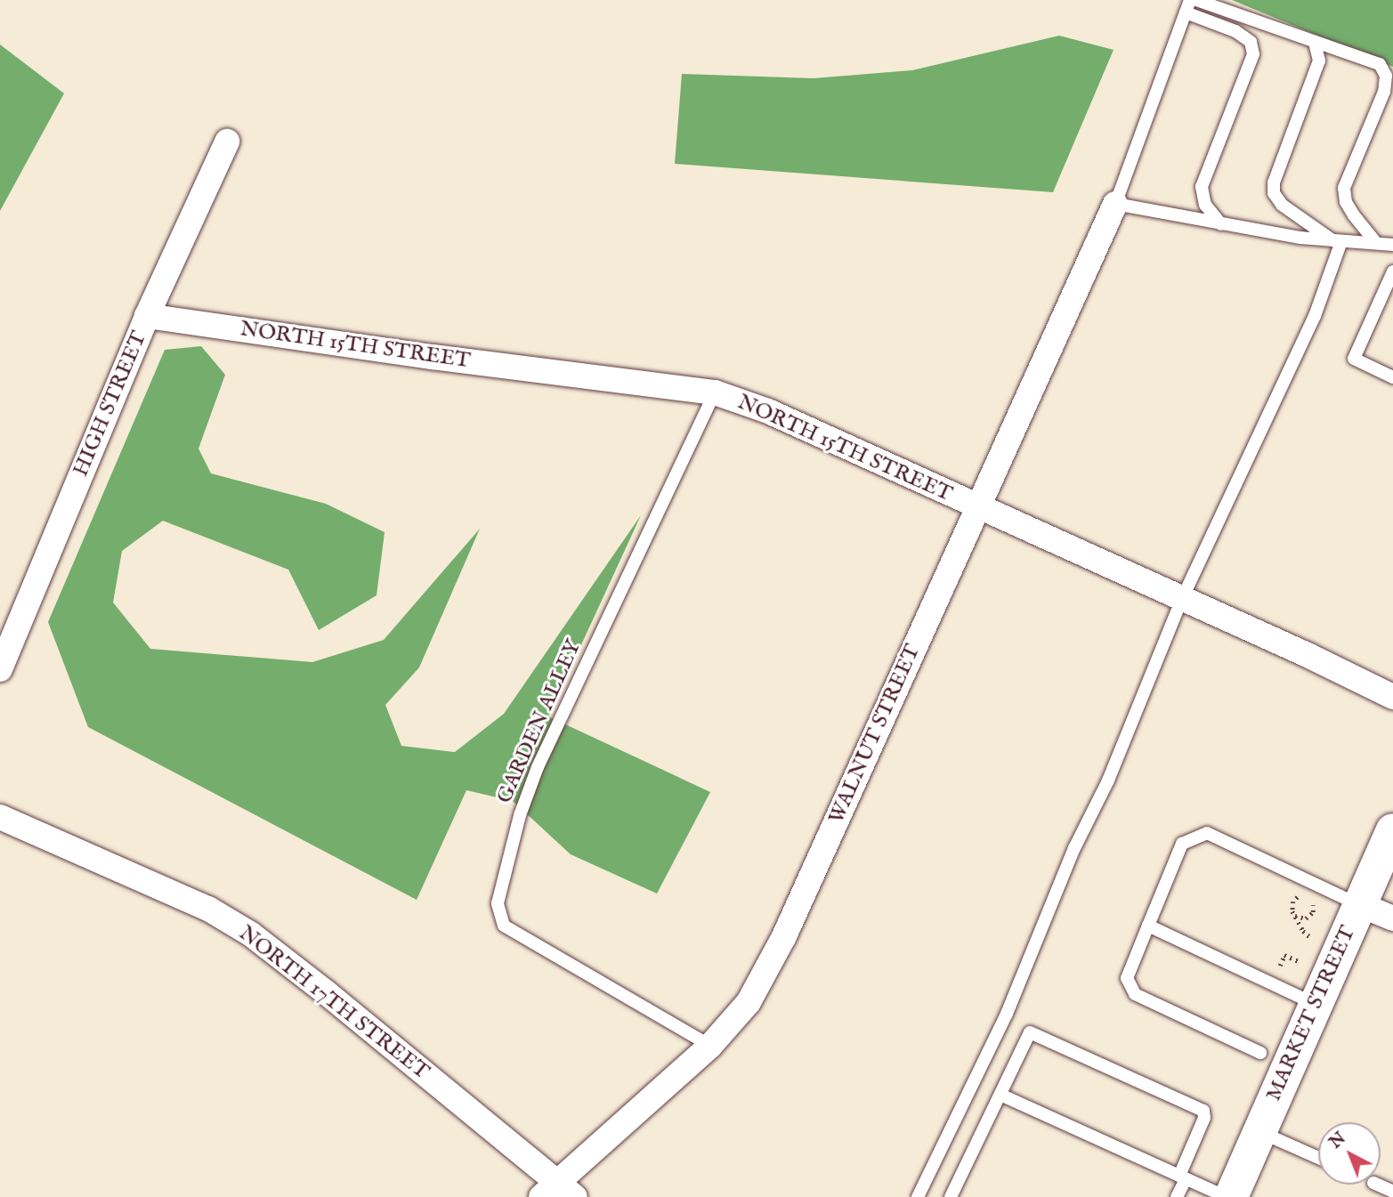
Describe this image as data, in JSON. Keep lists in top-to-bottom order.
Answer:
{
  "streets": {
    "main road": ["MARKET STREET"],
    "street": [
      "NORTH 15TH STREET",
      "HIGH STREET",
      "WALNUT STREET",
      "NORTH 17TH STREET"
    ],
    "lane": ["GARDEN ALLEY"]
  },
  "crossings": [
    ["NORTH 15TH STREET", "HIGH STREET"],
    ["NORTH 15TH STREET", "GARDEN ALLEY"],
    ["NORTH 15TH STREET", "WALNUT STREET"],
    ["GARDEN ALLEY", "WALNUT STREET"],
    ["WALNUT STREET", "NORTH 17TH STREET"]
  ],
  "north": "top left"
}
